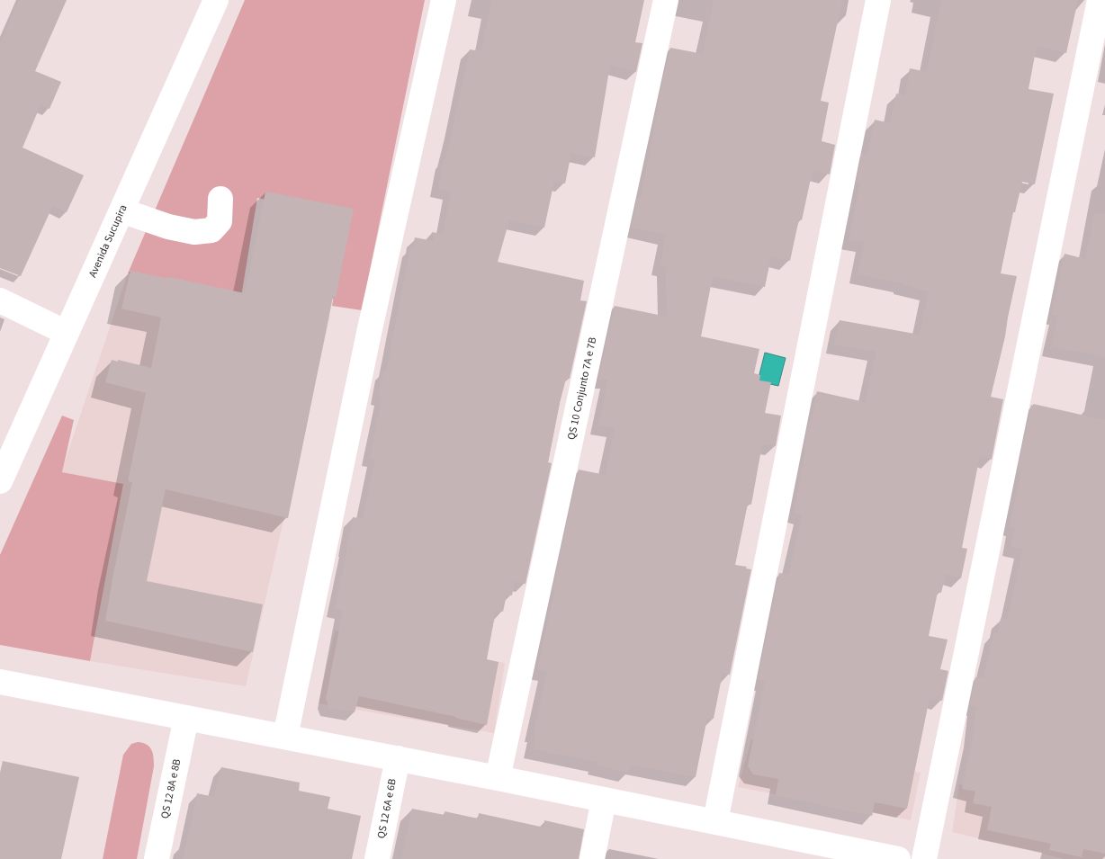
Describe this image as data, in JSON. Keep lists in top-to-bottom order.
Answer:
{
  "streets": {
    "street": [
      "Avenida Sucupira",
      "QS 10 Conjunto 7A e 7B",
      "QS 12 8A e 8B",
      "QS 12 6A e 6B"
    ]
  }
}
